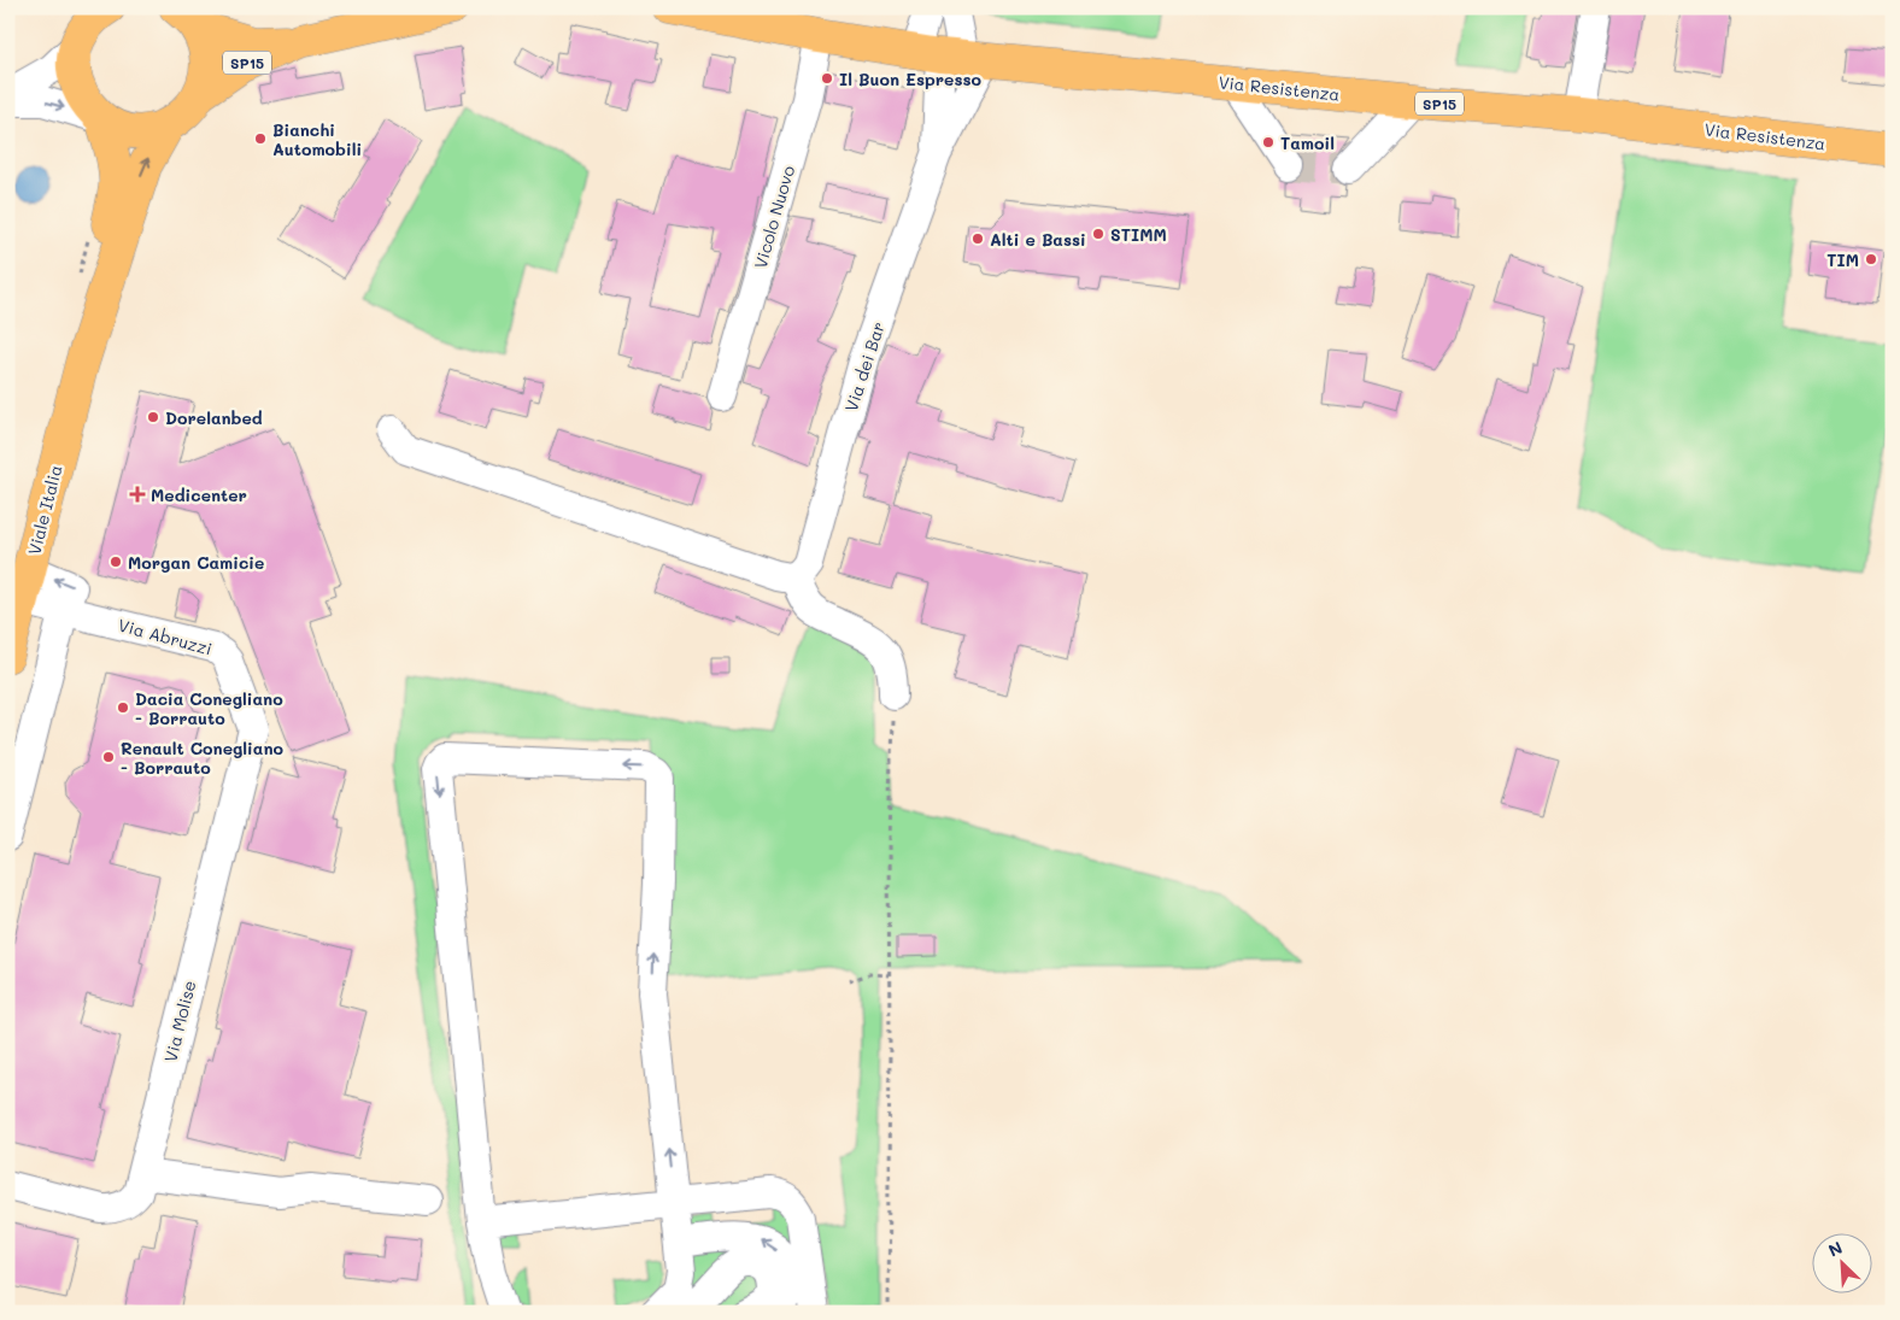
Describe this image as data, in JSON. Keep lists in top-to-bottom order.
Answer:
{
  "streets": {
    "main road": ["SP15", "Via Resistenza", "Viale Italia"],
    "street": [
      "Vicolo Nuovo",
      "Via dei Bar",
      "Via Abruzzi",
      "Via Molise"
    ]
  },
  "crossings": [
    ["Via Resistenza", "Vicolo Nuovo"],
    ["Via Resistenza", "Via dei Bar"],
    ["Viale Italia", "Via Abruzzi"],
    ["Via Abruzzi", "Via Molise"]
  ],
  "places": {
    "other": [
      "Il Buon Espresso",
      "Bianchi Automobili",
      "Tamoil",
      "STIMM",
      "Alti e Bassi",
      "TIM",
      "Dorelanbed",
      "Morgan Camicie",
      "Dacia Conegliano - Borrauto",
      "Renault Conegliano - Borrauto"
    ],
    "health": ["Medicenter"]
  },
  "north": "top left"
}
